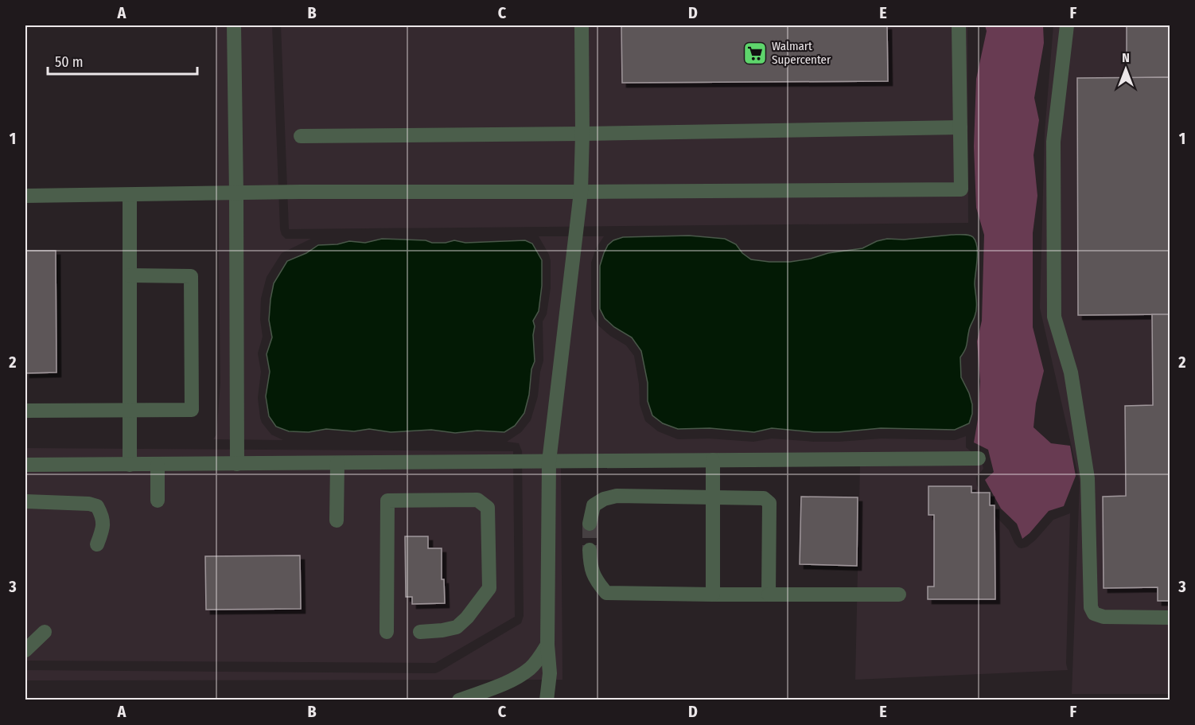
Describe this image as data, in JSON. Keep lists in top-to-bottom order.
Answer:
{
  "places": {
    "supermarket": ["Walmart Supercenter"]
  },
  "scale_bar": "50 m",
  "north": "top",
  "grid": {
    "columns": [
      "A",
      "B",
      "C",
      "D",
      "E",
      "F"
    ],
    "rows": ["1", "2", "3"]
  }
}
